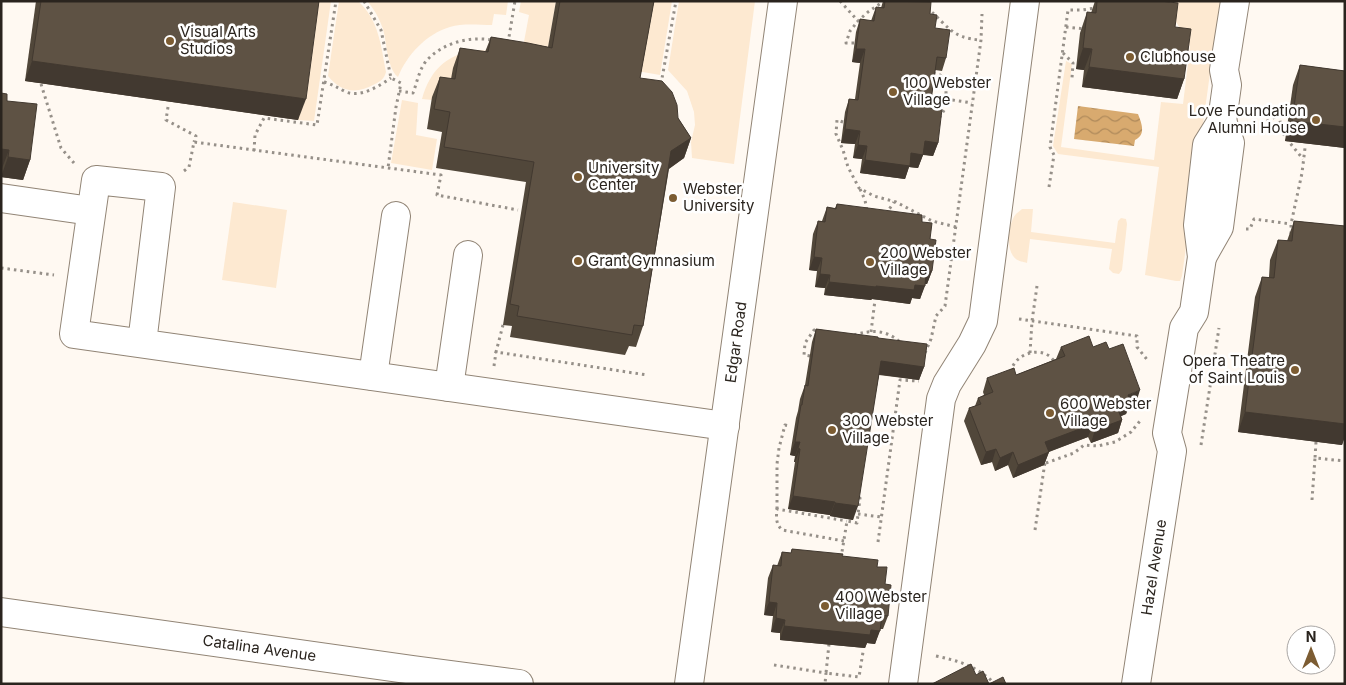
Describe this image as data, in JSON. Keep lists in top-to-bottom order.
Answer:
{
  "streets": {
    "street": ["Edgar Road", "Hazel Avenue", "Catalina Avenue"]
  },
  "places": [
    "Visual Arts Studios",
    "Clubhouse",
    "100 Webster Village",
    "Love Foundation Alumni House",
    "University Center",
    "Webster University",
    "Grant Gymnasium",
    "200 Webster Village",
    "Opera Theatre of Saint Louis",
    "600 Webster Village",
    "300 Webster Village",
    "400 Webster Village"
  ],
  "north": "top"
}
